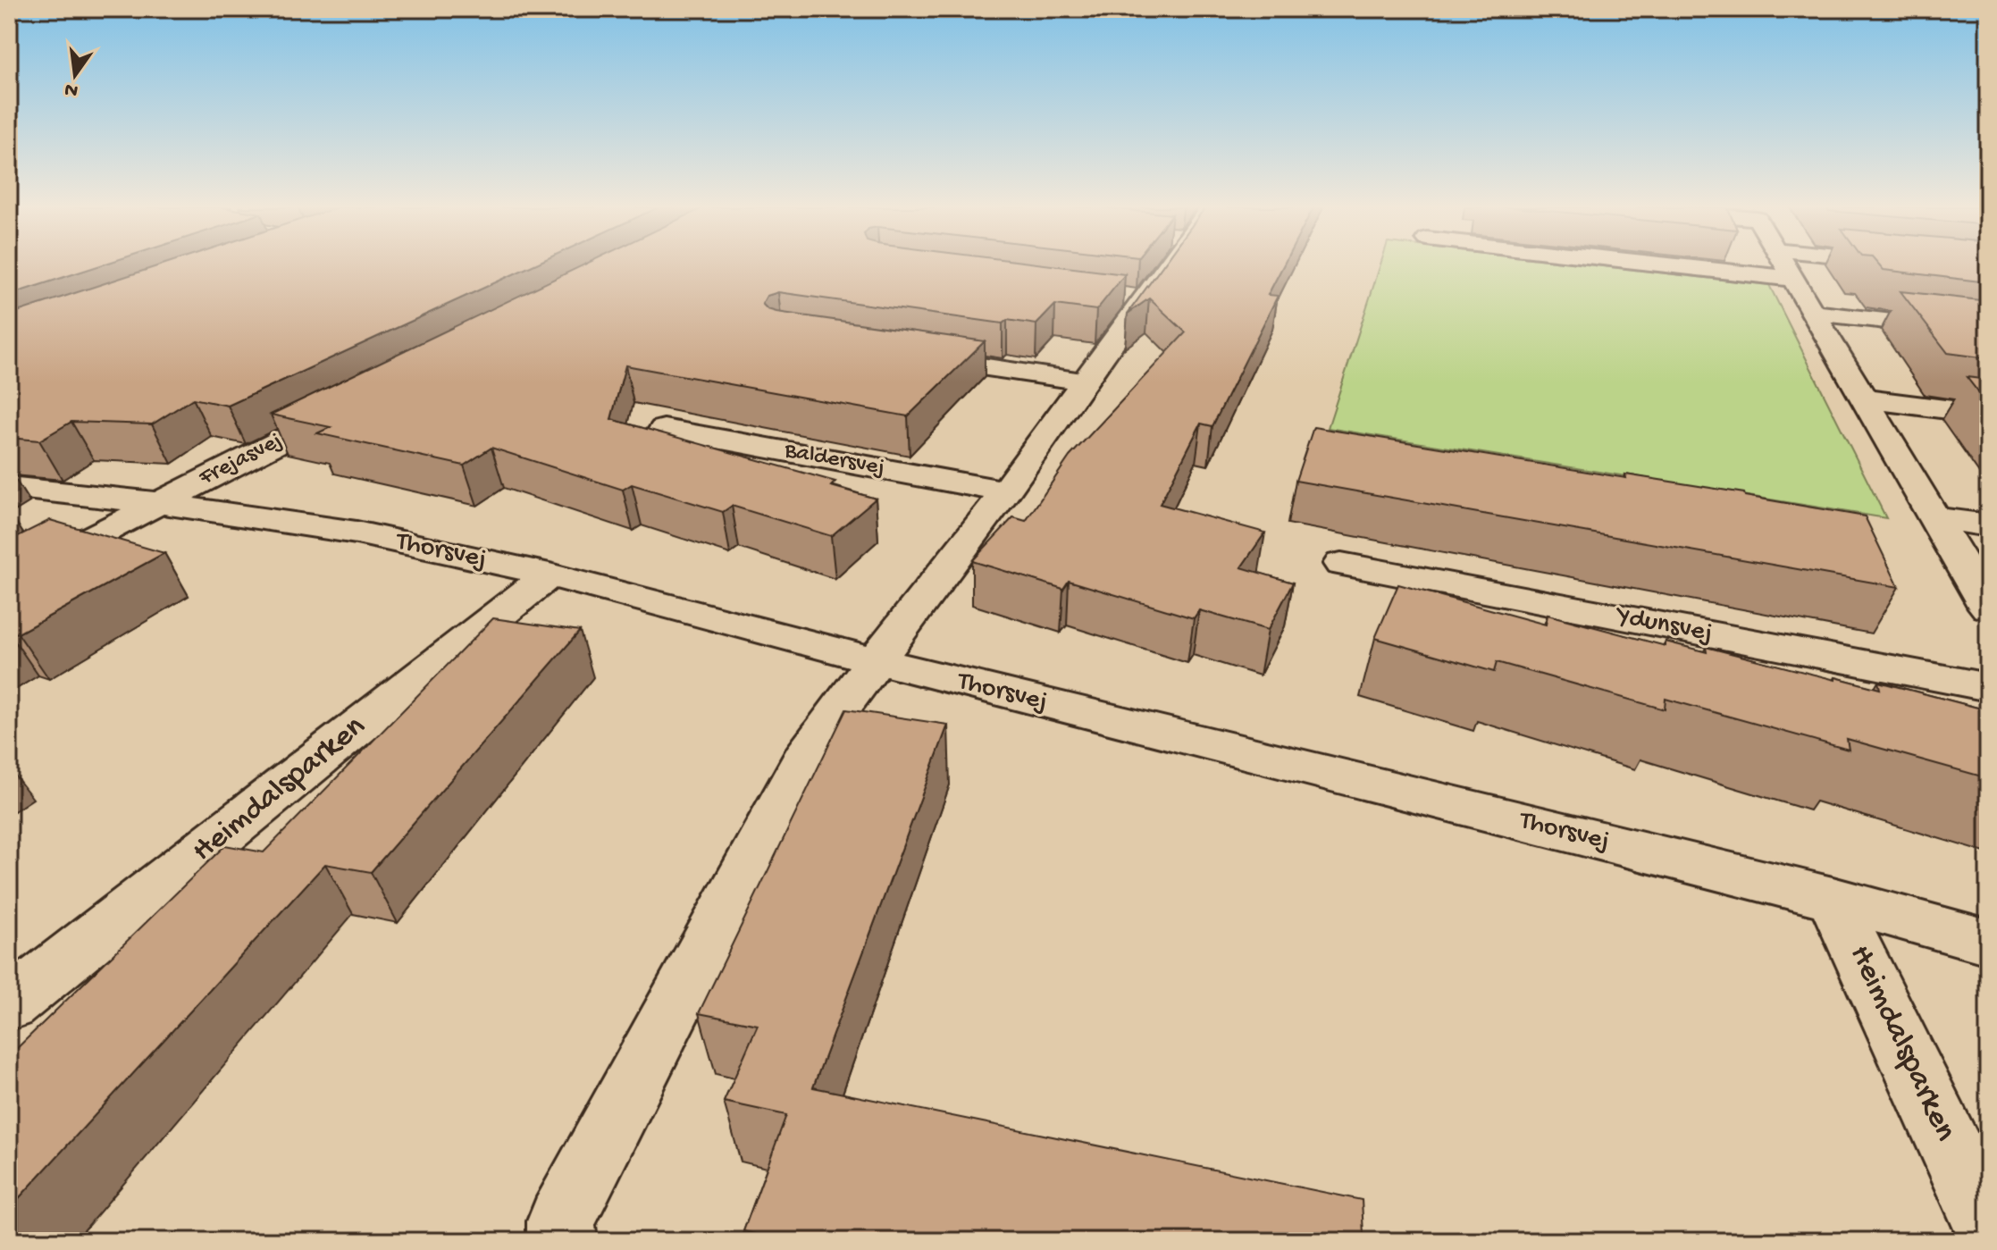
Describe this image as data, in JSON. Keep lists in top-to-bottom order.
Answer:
{
  "streets": {
    "street": [
      "Frejasvej",
      "Baldersvej",
      "Thorsvej",
      "Ydunsvej",
      "Heimdalsparken"
    ]
  },
  "crossings": [
    ["Frejasvej", "Thorsvej"],
    ["Thorsvej", "Heimdalsparken"]
  ],
  "north": "bottom"
}
